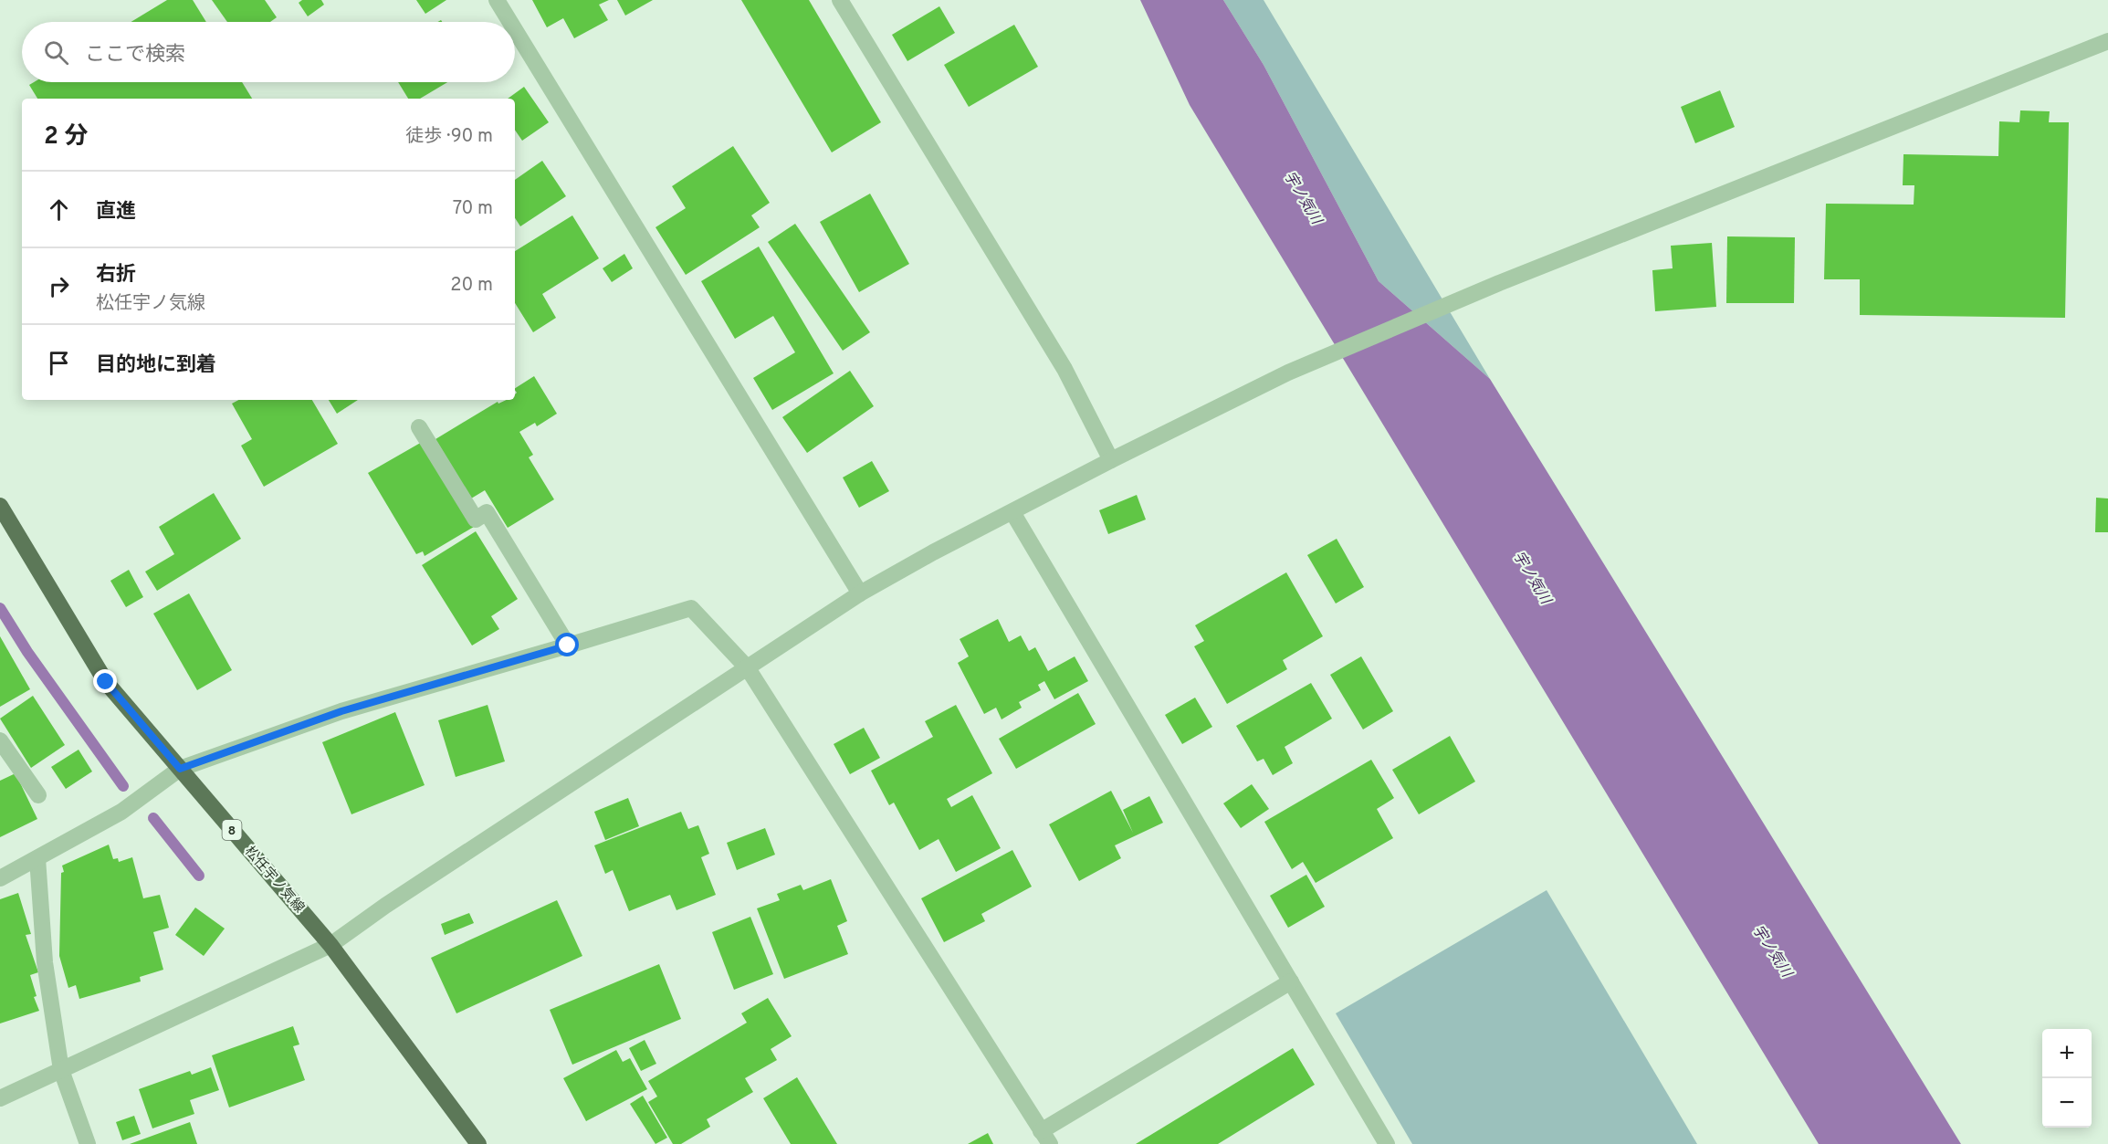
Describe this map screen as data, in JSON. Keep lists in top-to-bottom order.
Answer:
{
  "streets": {
    "main road": ["8", "松任宇ノ気線"]
  },
  "water": ["宇ノ気川"],
  "page": {
    "search": "ここで検索",
    "heading": ["2 分", "徒歩 · 90 m"],
    "list": [
      ["直進", "70 m"],
      ["右折", "松任宇ノ気線", "20 m"],
      "目的地に到着"
    ],
    "map_buttons": ["+", "−"]
  }
}
